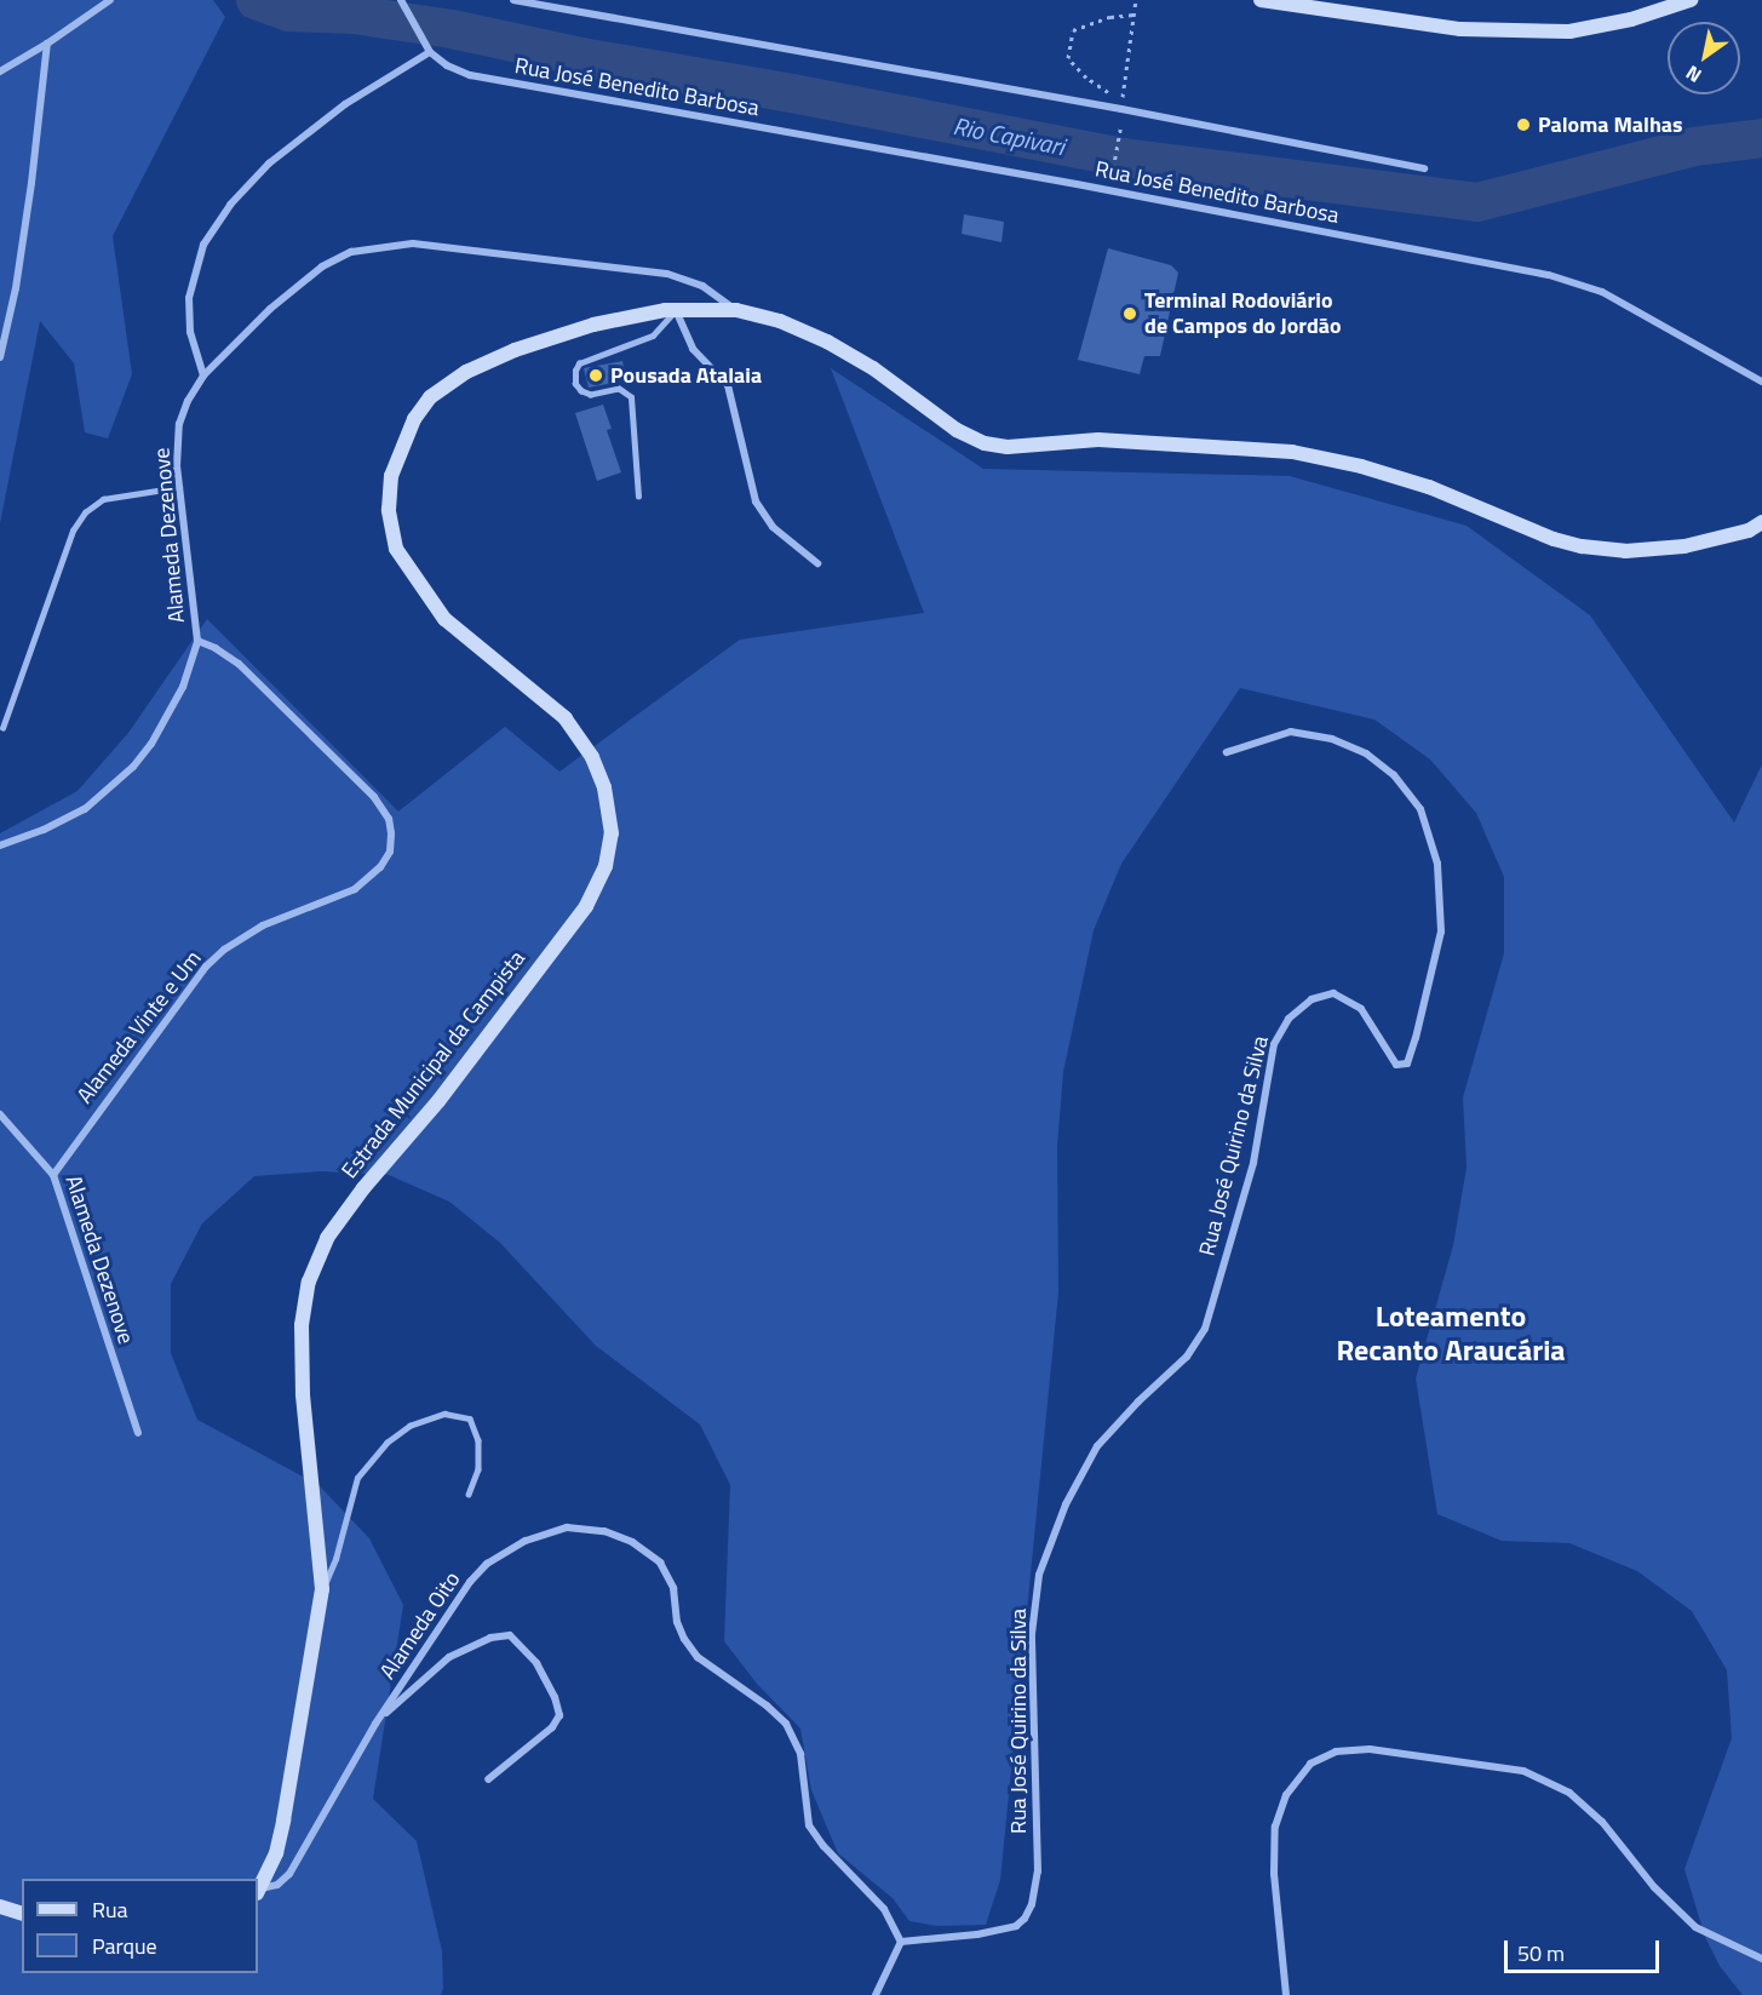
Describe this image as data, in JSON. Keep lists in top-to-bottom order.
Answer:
{
  "streets": {
    "main road": ["Estrada Municipal da Campista"],
    "street": [
      "Rua José Benedito Barbosa",
      "Alameda Dezenove",
      "Alameda Vinte e Um",
      "Rua José Quirino da Silva",
      "Alameda Oito"
    ]
  },
  "crossings": [
    ["Alameda Dezenove", "Alameda Vinte e Um"],
    ["Alameda Dezenove", "Estrada Municipal da Campista"],
    ["Estrada Municipal da Campista", "Alameda Oito"],
    ["Rua José Quirino da Silva", "Alameda Oito"]
  ],
  "districts": ["Loteamento Recanto Araucária"],
  "water": ["Rio Capivari"],
  "places": ["Paloma Malhas", "Terminal Rodoviário de Campos do Jordão", "Pousada Atalaia"],
  "legend": ["Rua", "Parque"],
  "scale_bar": "50 m",
  "north": "bottom left"
}
